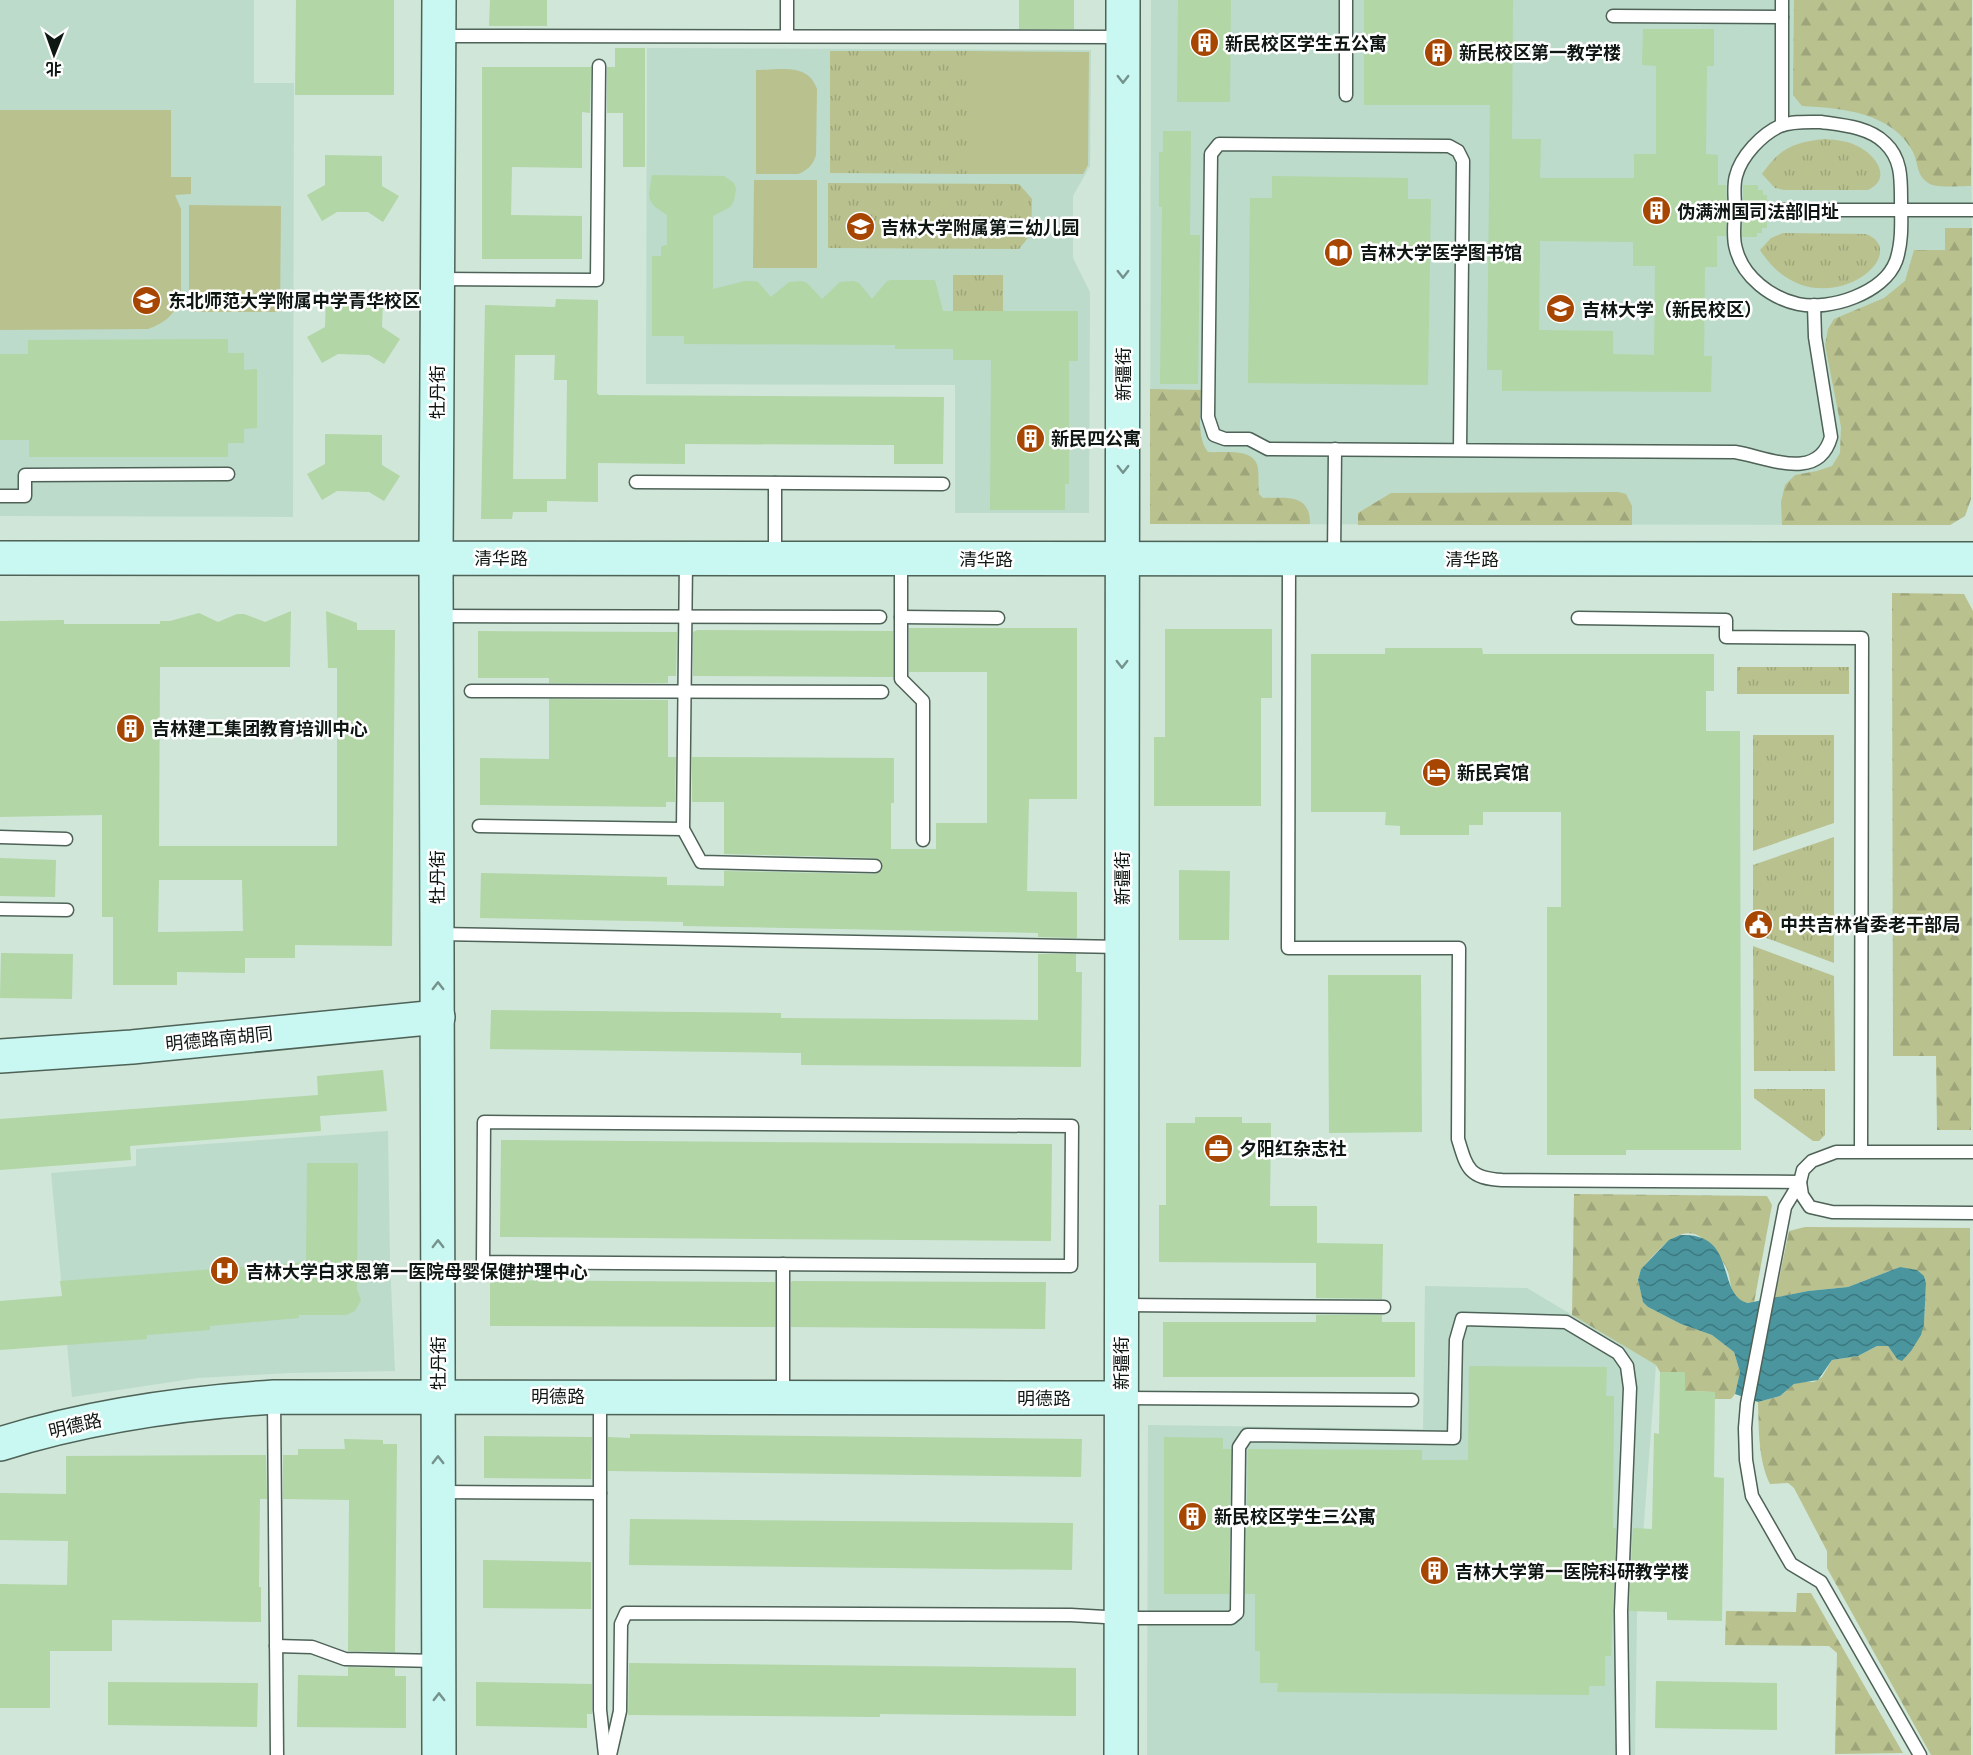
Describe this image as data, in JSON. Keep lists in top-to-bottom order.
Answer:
{
  "streets": {
    "street": [
      "新疆街",
      "牡丹街",
      "清华路",
      "明德路南胡同",
      "明德路"
    ]
  },
  "crossings": [
    ["新疆街", "清华路"],
    ["新疆街", "明德路"],
    ["牡丹街", "清华路"],
    ["牡丹街", "明德路南胡同"],
    ["牡丹街", "明德路"]
  ],
  "one_way": ["新疆街", "牡丹街"],
  "places": {
    "building": [
      "新民校区学生五公寓",
      "新民校区第一教学楼",
      "伪满洲国司法部旧址",
      "新民四公寓",
      "吉林建工集团教育培训中心",
      "新民校区学生三公寓",
      "吉林大学第一医院科研教学楼"
    ],
    "school or university": ["吉林大学附属第三幼儿园", "东北师范大学附属中学青华校区", "吉林大学（新民校区）"],
    "library": ["吉林大学医学图书馆"],
    "hotel": ["新民宾馆"],
    "public building": ["中共吉林省委老干部局"],
    "office": ["夕阳红杂志社"],
    "hospital": ["吉林大学白求恩第一医院母婴保健护理中心"]
  },
  "north": "bottom"
}
